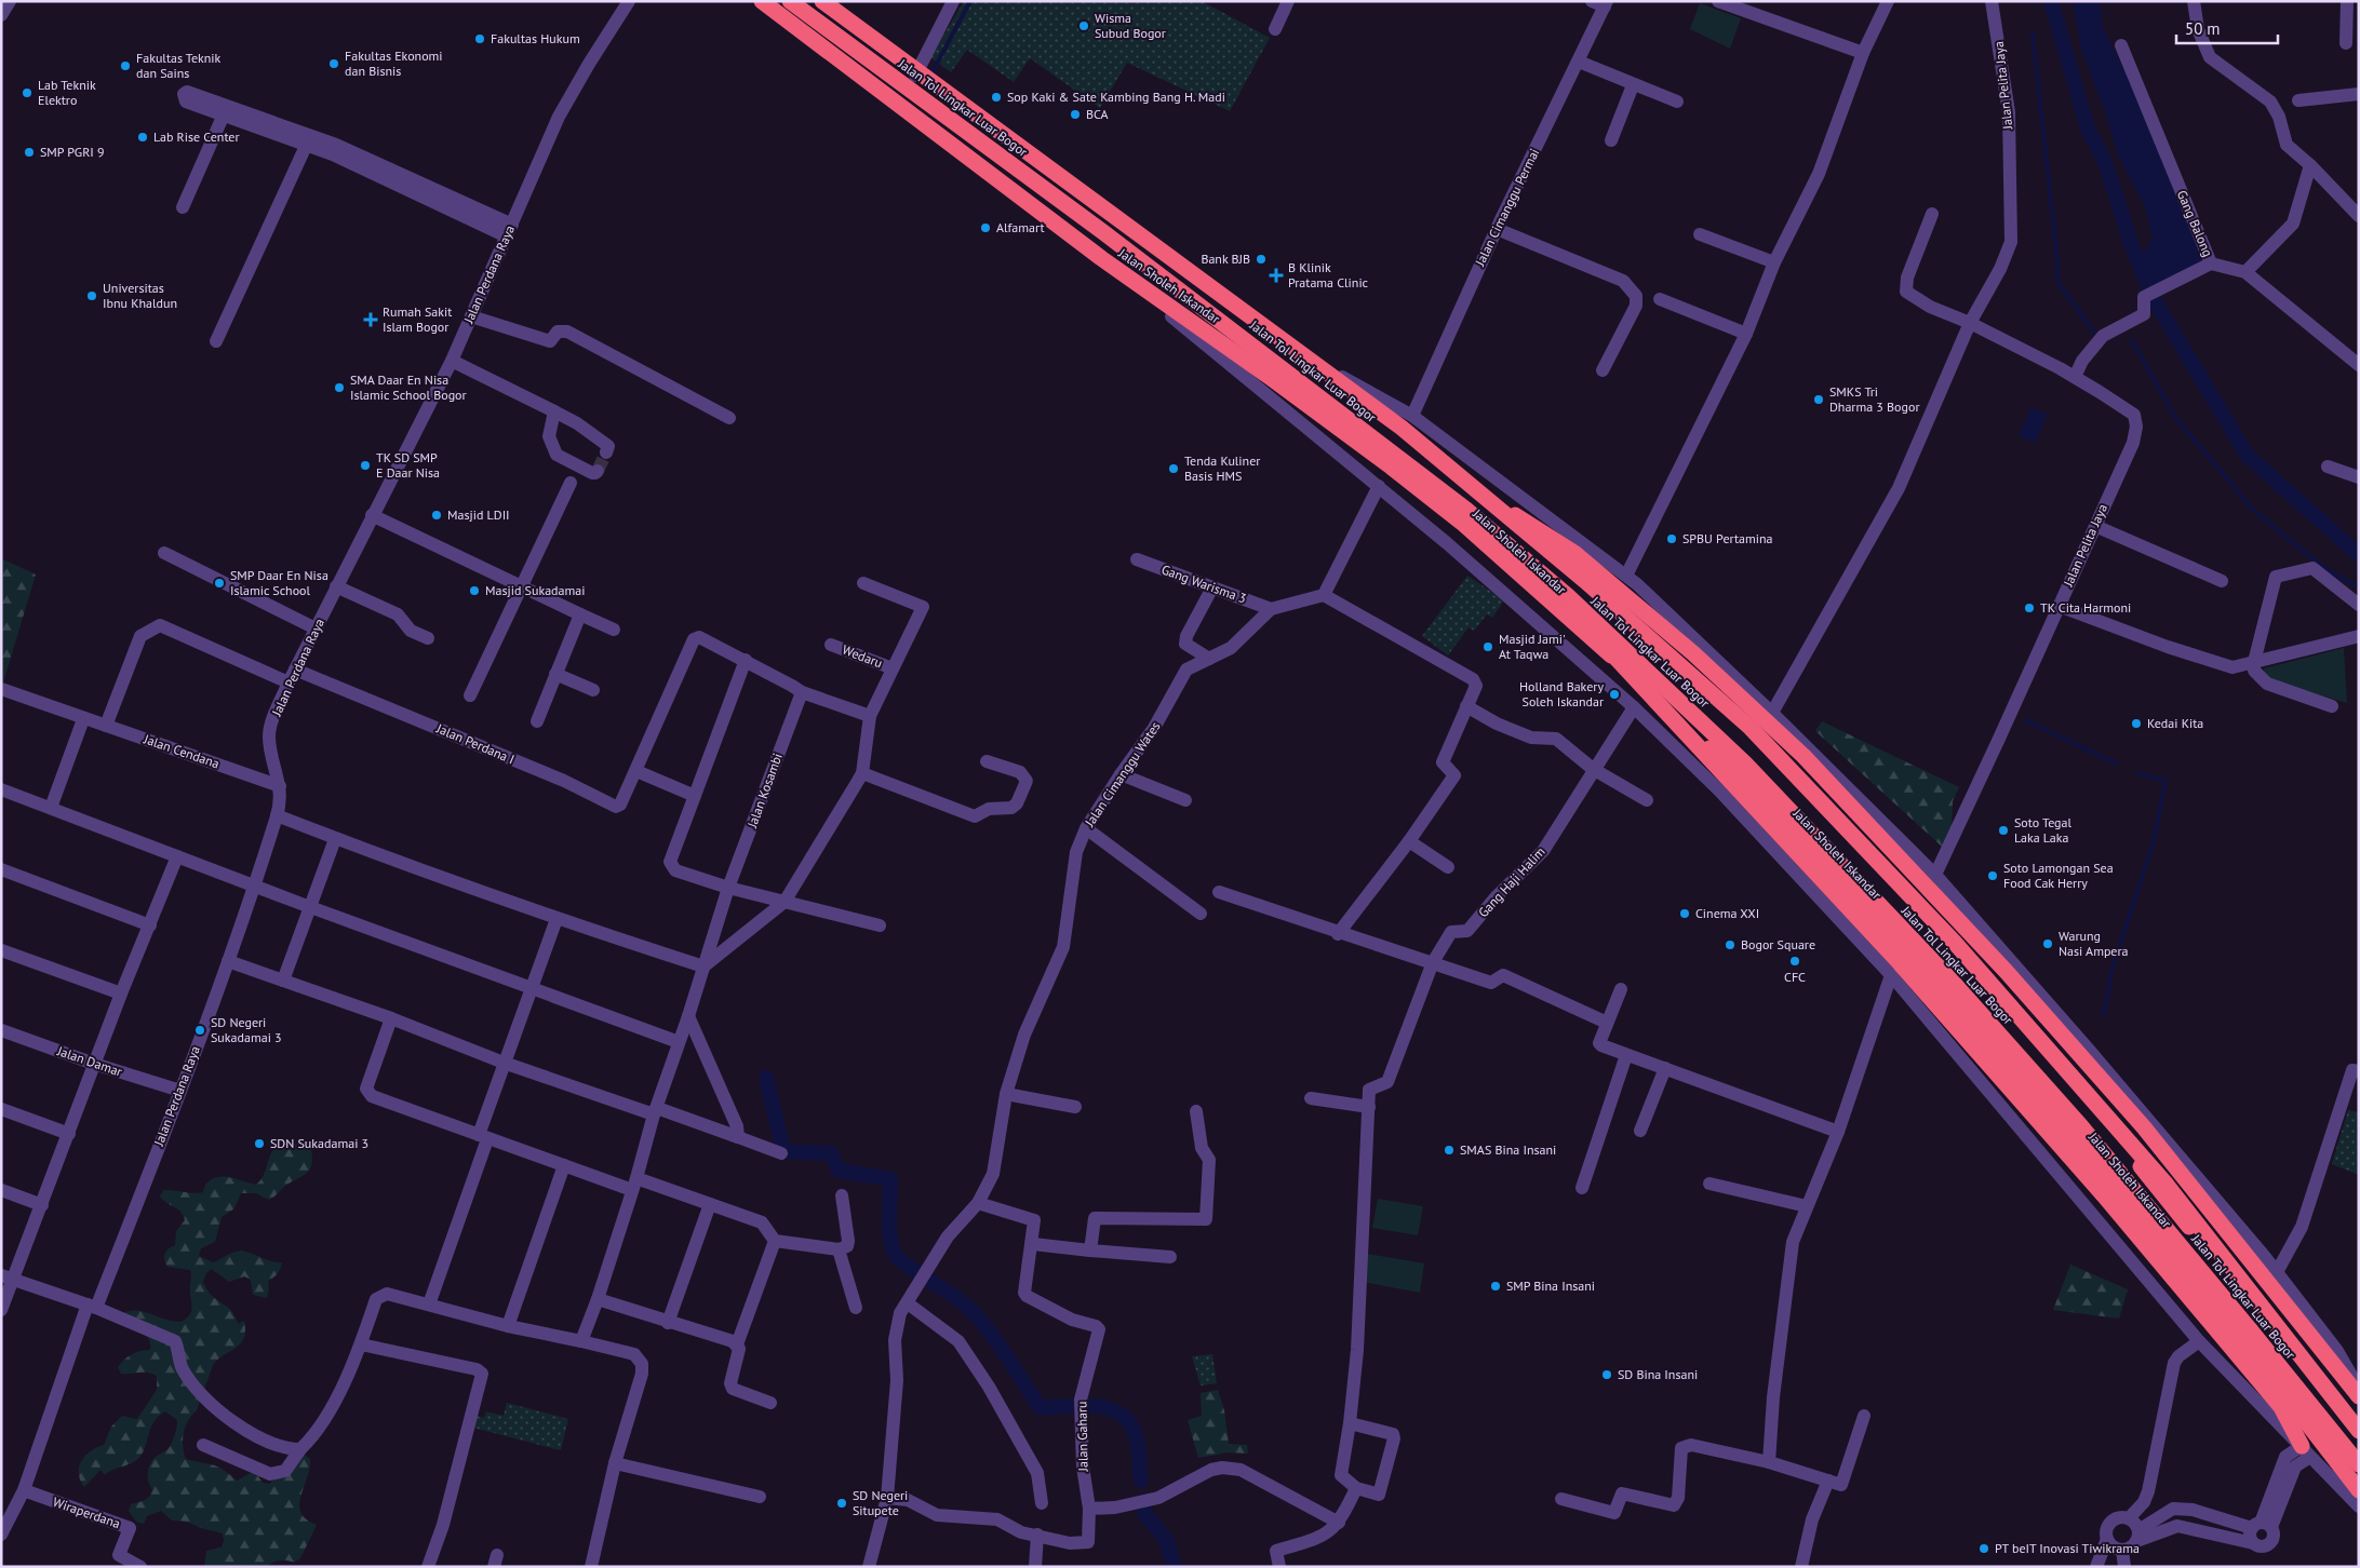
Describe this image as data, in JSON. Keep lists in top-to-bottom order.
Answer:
{
  "streets": {
    "highway": ["Jalan Tol Lingkar Luar Bogor", "Jalan Sholeh Iskandar"],
    "street": [
      "Jalan Pelita Jaya",
      "Jalan Cimanggu Permai",
      "Gang Balong",
      "Jalan Perdana Raya",
      "Gang Warisma 3",
      "Wedaru",
      "Jalan Perdana I",
      "Jalan Cendana",
      "Jalan Cimanggu Wates",
      "Jalan Kosambi",
      "Gang Haji Halim",
      "Jalan Damar",
      "Jalan Gaharu",
      "Wiraperdana"
    ]
  },
  "crossings": [
    ["Jalan Perdana Raya", "Jalan Perdana I"],
    ["Jalan Perdana Raya", "Jalan Cendana"],
    ["Jalan Perdana Raya", "Jalan Damar"],
    ["Jalan Perdana Raya", "Wiraperdana"],
    ["Gang Warisma 3", "Jalan Cimanggu Wates"],
    ["Jalan Cimanggu Wates", "Jalan Gaharu"]
  ],
  "places": {
    "other": [
      "Wisma Subud Bogor",
      "Fakultas Hukum",
      "Fakultas Ekonomi dan Bisnis",
      "Fakultas Teknik dan Sains",
      "Lab Teknik Elektro",
      "Sop Kaki & Sate Kambing Bang H. Madi",
      "BCA",
      "Lab Rise Center",
      "SMP PGRI 9",
      "Alfamart",
      "Bank BJB",
      "Universitas Ibnu Khaldun",
      "SMA Daar En Nisa Islamic School Bogor",
      "SMKS Tri Dharma 3 Bogor",
      "TK SD SMP E Daar Nisa",
      "Tenda Kuliner Basis HMS",
      "Masjid LDII",
      "SPBU Pertamina",
      "SMP Daar En Nisa Islamic School",
      "Masjid Sukadamai",
      "TK Cita Harmoni",
      "Masjid Jami' At Taqwa",
      "Holland Bakery Soleh Iskandar",
      "Kedai Kita",
      "Soto Tegal Laka Laka",
      "Soto Lamongan Sea Food Cak Herry",
      "Cinema XXI",
      "Warung Nasi Ampera",
      "Bogor Square",
      "CFC",
      "SD Negeri Sukadamai 3",
      "SDN Sukadamai 3",
      "SMAS Bina Insani",
      "SMP Bina Insani",
      "SD Bina Insani",
      "SD Negeri Situpete",
      "PT beIT Inovasi Tiwikrama"
    ],
    "health": ["B Klinik Pratama Clinic", "Rumah Sakit Islam Bogor"]
  },
  "scale_bar": "50 m"
}
